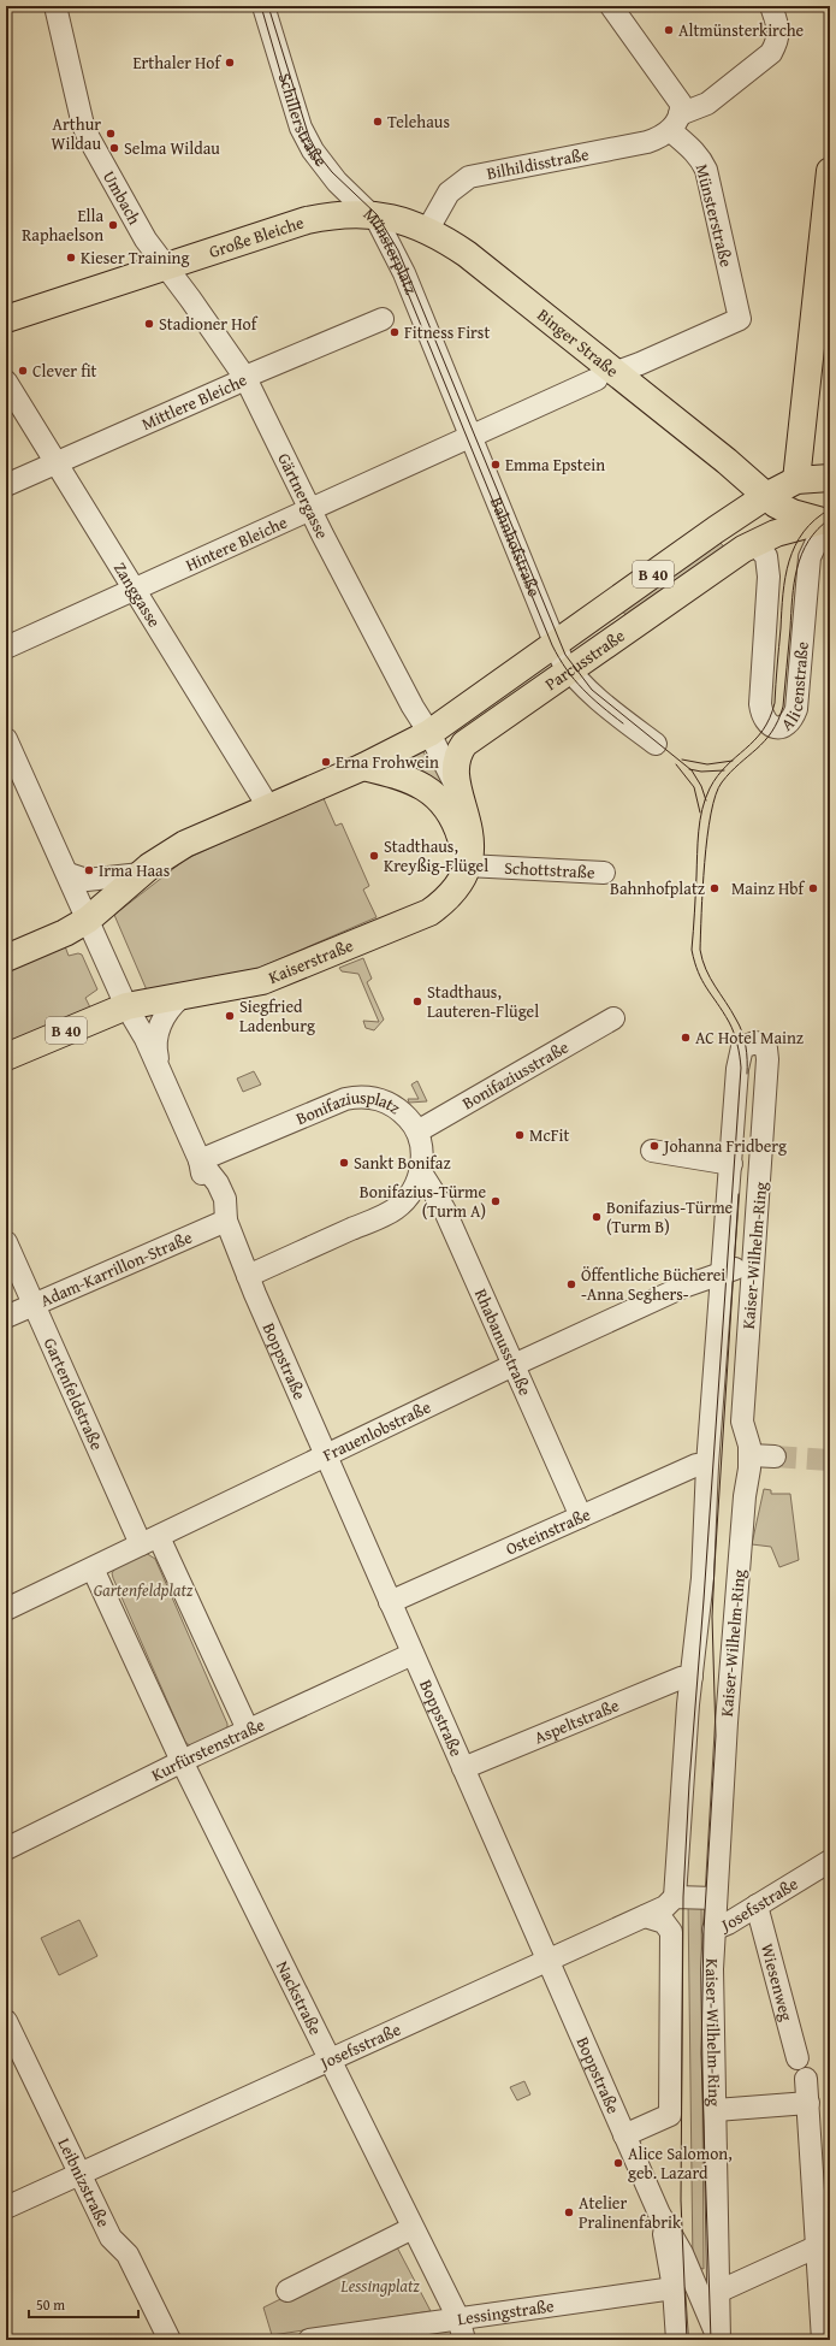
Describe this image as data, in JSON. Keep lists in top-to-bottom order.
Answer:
{
  "streets": {
    "main road": [
      "Große Bleiche",
      "Münsterplatz",
      "Binger Straße",
      "B 40",
      "Parcusstraße",
      "Kaiserstraße"
    ],
    "street": [
      "Schillerstraße",
      "Bilhildisstraße",
      "Umbach",
      "Münsterstraße",
      "Mittlere Bleiche",
      "Gärtnergasse",
      "Hintere Bleiche",
      "Bahnhofstraße",
      "Zanggasse",
      "Alicenstraße",
      "Schottstraße",
      "Bonifaziusstraße",
      "Bonifaziusplatz",
      "Kaiser-Wilhelm-Ring",
      "Adam-Karrillon-Straße",
      "Rhabanusstraße",
      "Boppstraße",
      "Gartenfeldstraße",
      "Frauenlobstraße",
      "Osteinstraße",
      "Aspeltstraße",
      "Kurfürstenstraße",
      "Josefsstraße",
      "Wiesenweg",
      "Nackstraße",
      "Leibnizstraße",
      "Lessingstraße"
    ]
  },
  "crossings": [
    ["Schillerstraße", "Große Bleiche"],
    ["Schillerstraße", "Münsterplatz"],
    ["Bilhildisstraße", "Münsterstraße"],
    ["Bilhildisstraße", "Münsterplatz"],
    ["Bilhildisstraße", "Binger Straße"],
    ["Umbach", "Große Bleiche"],
    ["Umbach", "Gärtnergasse"],
    ["Münsterstraße", "Hintere Bleiche"],
    ["Große Bleiche", "Münsterplatz"],
    ["Große Bleiche", "Gärtnergasse"],
    ["Münsterplatz", "Binger Straße"],
    ["Münsterplatz", "Bahnhofstraße"],
    ["Binger Straße", "Hintere Bleiche"],
    ["Binger Straße", "B 40"],
    ["Binger Straße", "Parcusstraße"],
    ["Mittlere Bleiche", "Gärtnergasse"],
    ["Mittlere Bleiche", "Zanggasse"],
    ["Gärtnergasse", "Hintere Bleiche"],
    ["Gärtnergasse", "B 40"],
    ["Gärtnergasse", "Parcusstraße"],
    ["Gärtnergasse", "Kaiserstraße"],
    ["Hintere Bleiche", "Bahnhofstraße"],
    ["Hintere Bleiche", "Zanggasse"],
    ["Bahnhofstraße", "Parcusstraße"],
    ["B 40", "Zanggasse"],
    ["B 40", "Parcusstraße"],
    ["B 40", "Alicenstraße"],
    ["Parcusstraße", "Alicenstraße"],
    ["Parcusstraße", "Kaiserstraße"],
    ["Schottstraße", "Kaiserstraße"],
    ["Kaiserstraße", "Boppstraße"],
    ["Bonifaziusstraße", "Bonifaziusplatz"],
    ["Bonifaziusplatz", "Rhabanusstraße"],
    ["Bonifaziusplatz", "Boppstraße"],
    ["Kaiser-Wilhelm-Ring", "Boppstraße"],
    ["Kaiser-Wilhelm-Ring", "Frauenlobstraße"],
    ["Kaiser-Wilhelm-Ring", "Osteinstraße"],
    ["Kaiser-Wilhelm-Ring", "Aspeltstraße"],
    ["Kaiser-Wilhelm-Ring", "Josefsstraße"],
    ["Adam-Karrillon-Straße", "Boppstraße"],
    ["Adam-Karrillon-Straße", "Gartenfeldstraße"],
    ["Rhabanusstraße", "Frauenlobstraße"],
    ["Rhabanusstraße", "Osteinstraße"],
    ["Boppstraße", "Frauenlobstraße"],
    ["Boppstraße", "Osteinstraße"],
    ["Boppstraße", "Aspeltstraße"],
    ["Boppstraße", "Kurfürstenstraße"],
    ["Boppstraße", "Josefsstraße"],
    ["Boppstraße", "Lessingstraße"],
    ["Gartenfeldstraße", "Frauenlobstraße"],
    ["Kurfürstenstraße", "Nackstraße"],
    ["Josefsstraße", "Wiesenweg"],
    ["Josefsstraße", "Nackstraße"],
    ["Josefsstraße", "Leibnizstraße"],
    ["Nackstraße", "Lessingstraße"]
  ],
  "parks": ["Gartenfeldplatz", "Lessingplatz"],
  "places": [
    "Altmünsterkirche",
    "Erthaler Hof",
    "Telehaus",
    "Arthur Wildau",
    "Selma Wildau",
    "Ella Raphaelson",
    "Kieser Training",
    "Stadioner Hof",
    "Fitness First",
    "Clever fit",
    "Emma Epstein",
    "Erna Frohwein",
    "Stadthaus, Kreyßig-Flügel",
    "Irma Haas",
    "Bahnhofplatz",
    "Mainz Hbf",
    "Stadthaus, Lauteren-Flügel",
    "Siegfried Ladenburg",
    "AC Hotel Mainz",
    "McFit",
    "Johanna Fridberg",
    "Sankt Bonifaz",
    "Bonifazius-Türme (Turm A)",
    "Bonifazius-Türme (Turm B)",
    "Öffentliche Bücherei -Anna Seghers-",
    "Alice Salomon, geb. Lazard",
    "Atelier Pralinenfabrik"
  ],
  "scale_bar": "50 m"
}
